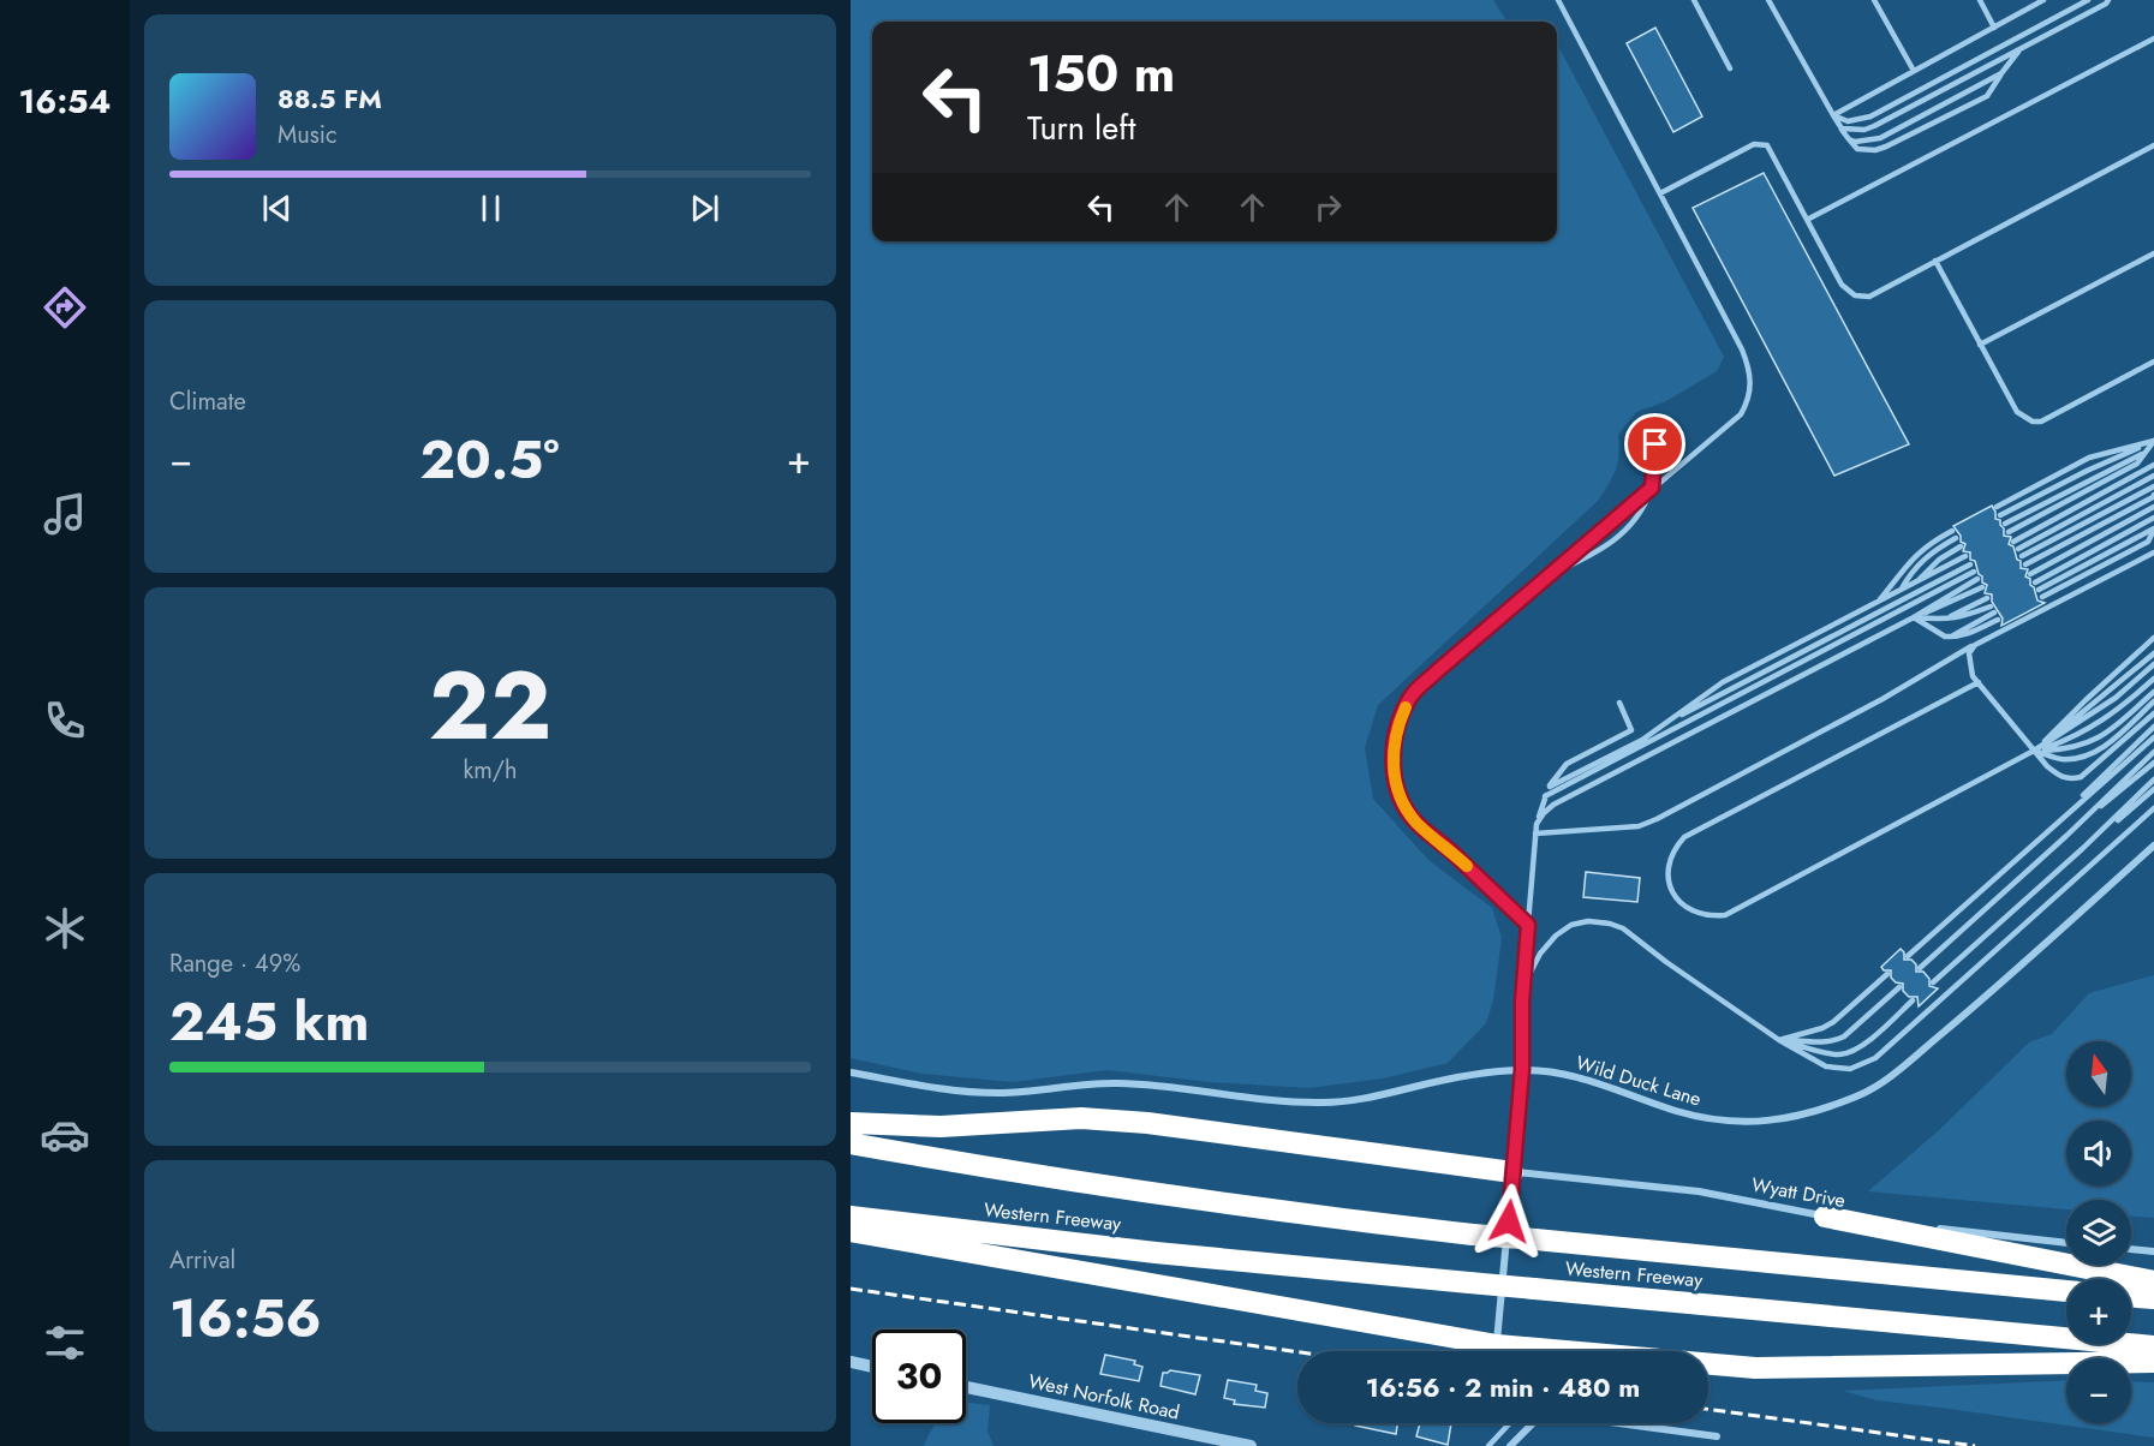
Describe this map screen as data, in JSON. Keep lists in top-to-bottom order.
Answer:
{
  "streets": {
    "highway": ["Western Freeway"],
    "street": ["Wild Duck Lane", "Wyatt Drive", "West Norfolk Road"]
  },
  "north": "top",
  "page": {
    "tabs": "16:54",
    "turn": ["150 m", "Turn left"],
    "song": ["88.5 FM", "Music"],
    "tile": [
      "Climate",
      ["22", "km/h"],
      ["Range · 49%", "245 km"],
      ["Arrival", "16:56"]
    ],
    "heat": ["−", "20.5°", "+"],
    "map_buttons": ["+", "−"],
    "limit": "30",
    "trip": "16:56 · 2 min · 480 m"
  }
}
